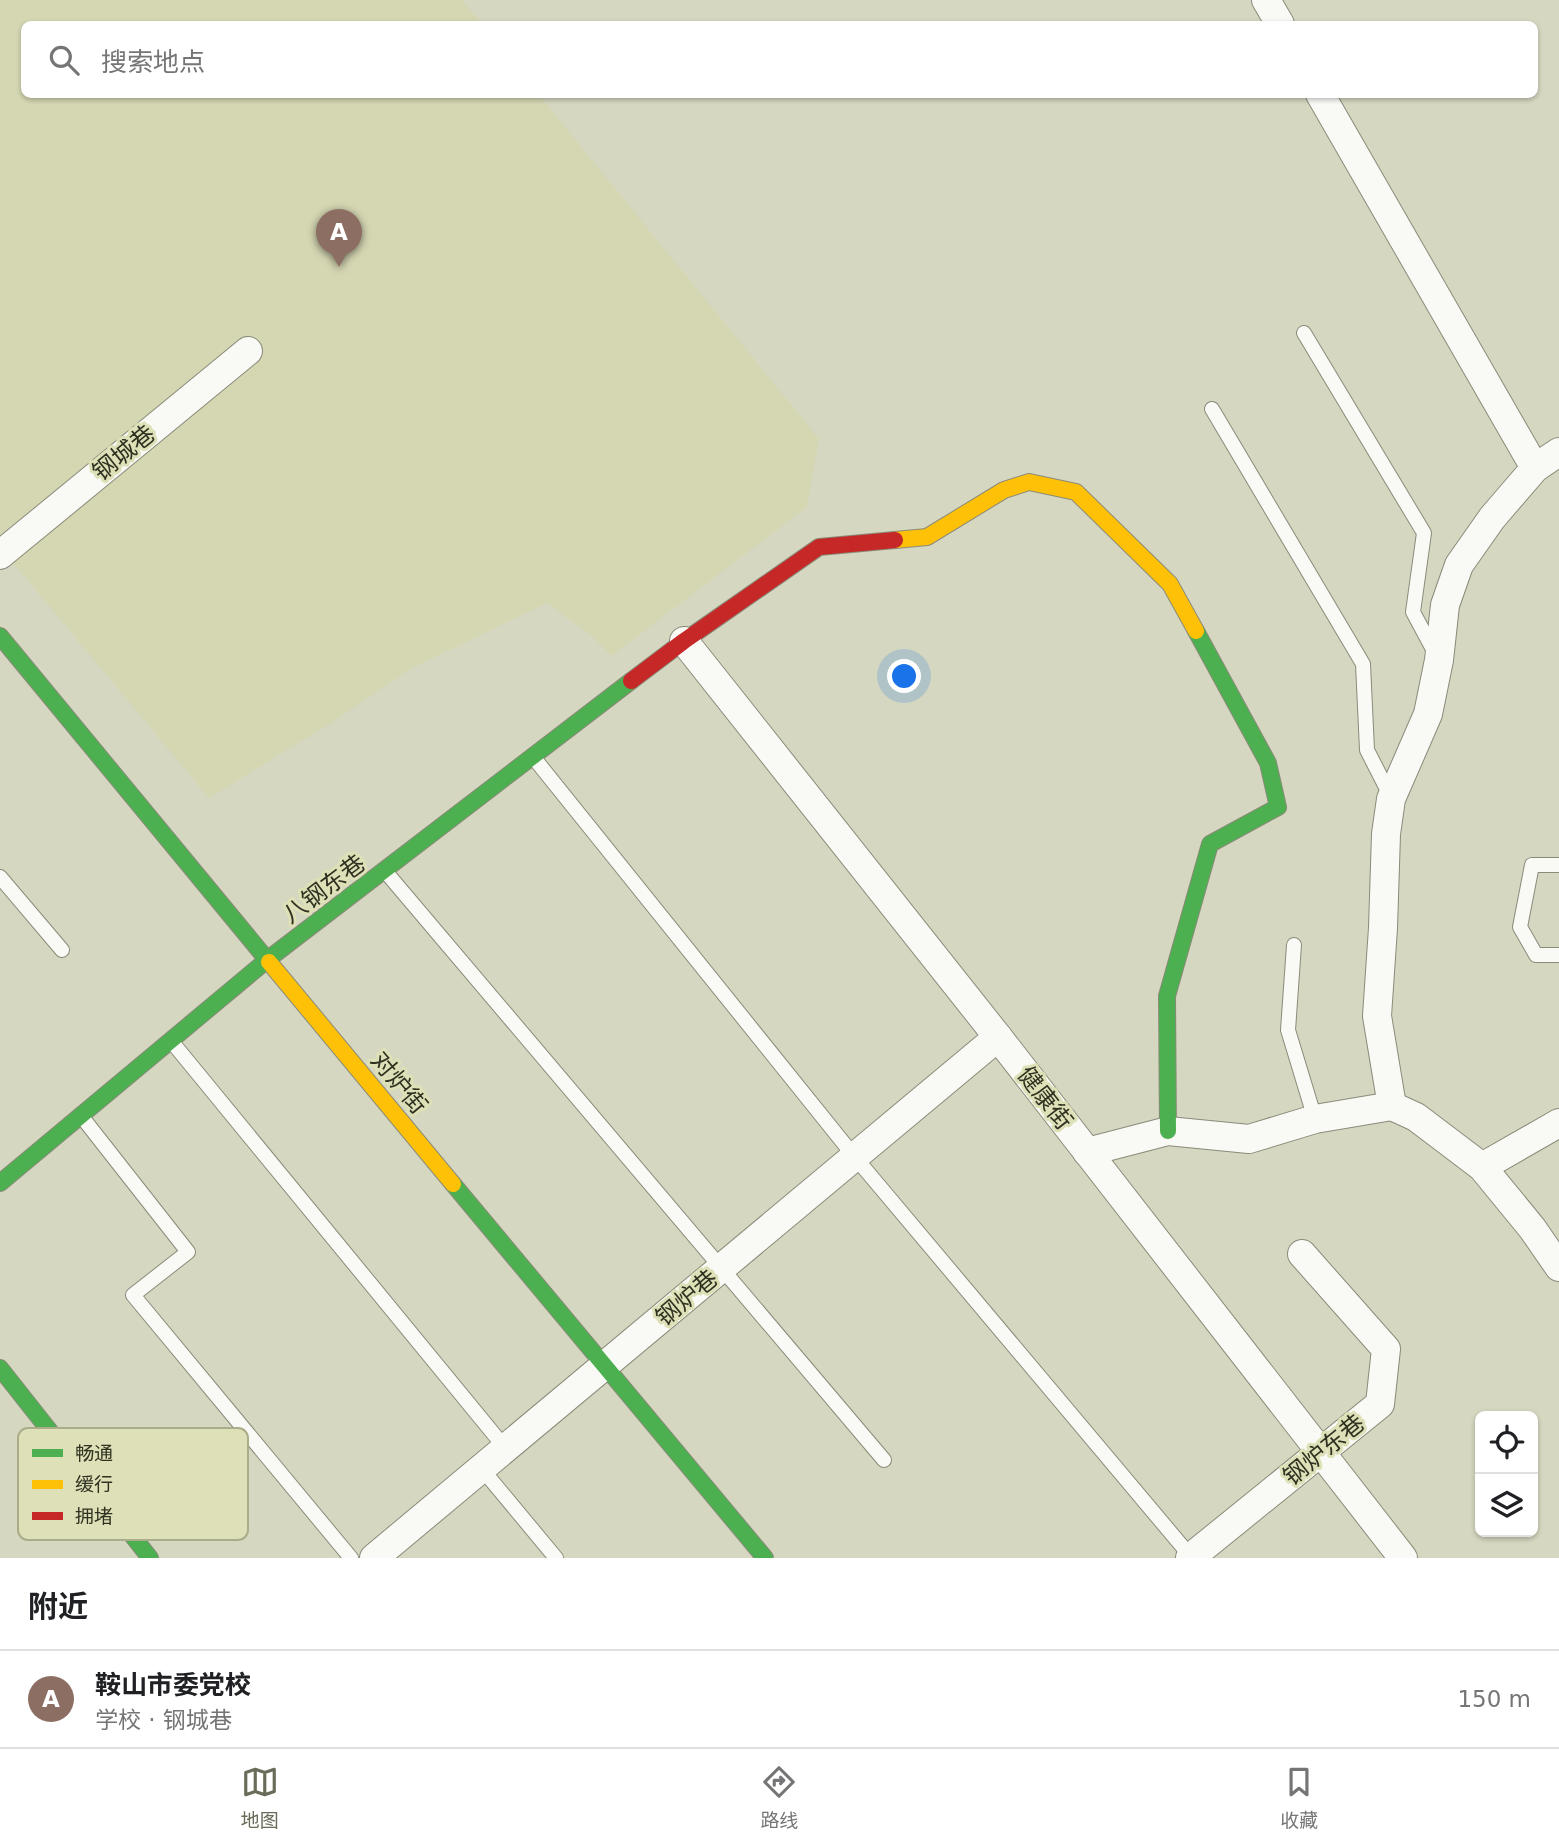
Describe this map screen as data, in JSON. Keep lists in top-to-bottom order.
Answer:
{
  "streets": {
    "street": [
      "钢城巷",
      "八钢东巷",
      "对炉街",
      "健康街",
      "钢炉巷",
      "钢炉东巷"
    ]
  },
  "crossings": [
    ["八钢东巷", "对炉街"],
    ["八钢东巷", "健康街"],
    ["对炉街", "钢炉巷"],
    ["健康街", "钢炉巷"],
    ["健康街", "钢炉东巷"]
  ],
  "legend": ["畅通", "缓行", "拥堵"],
  "page": {
    "search": "搜索地点",
    "pins": "A",
    "heading": "附近",
    "list": [
      {
        "mark": "A",
        "name": "鞍山市委党校",
        "note": "学校 · 钢城巷",
        "value": "150 m"
      }
    ],
    "nav": ["地图", "路线", "收藏"]
  }
}
